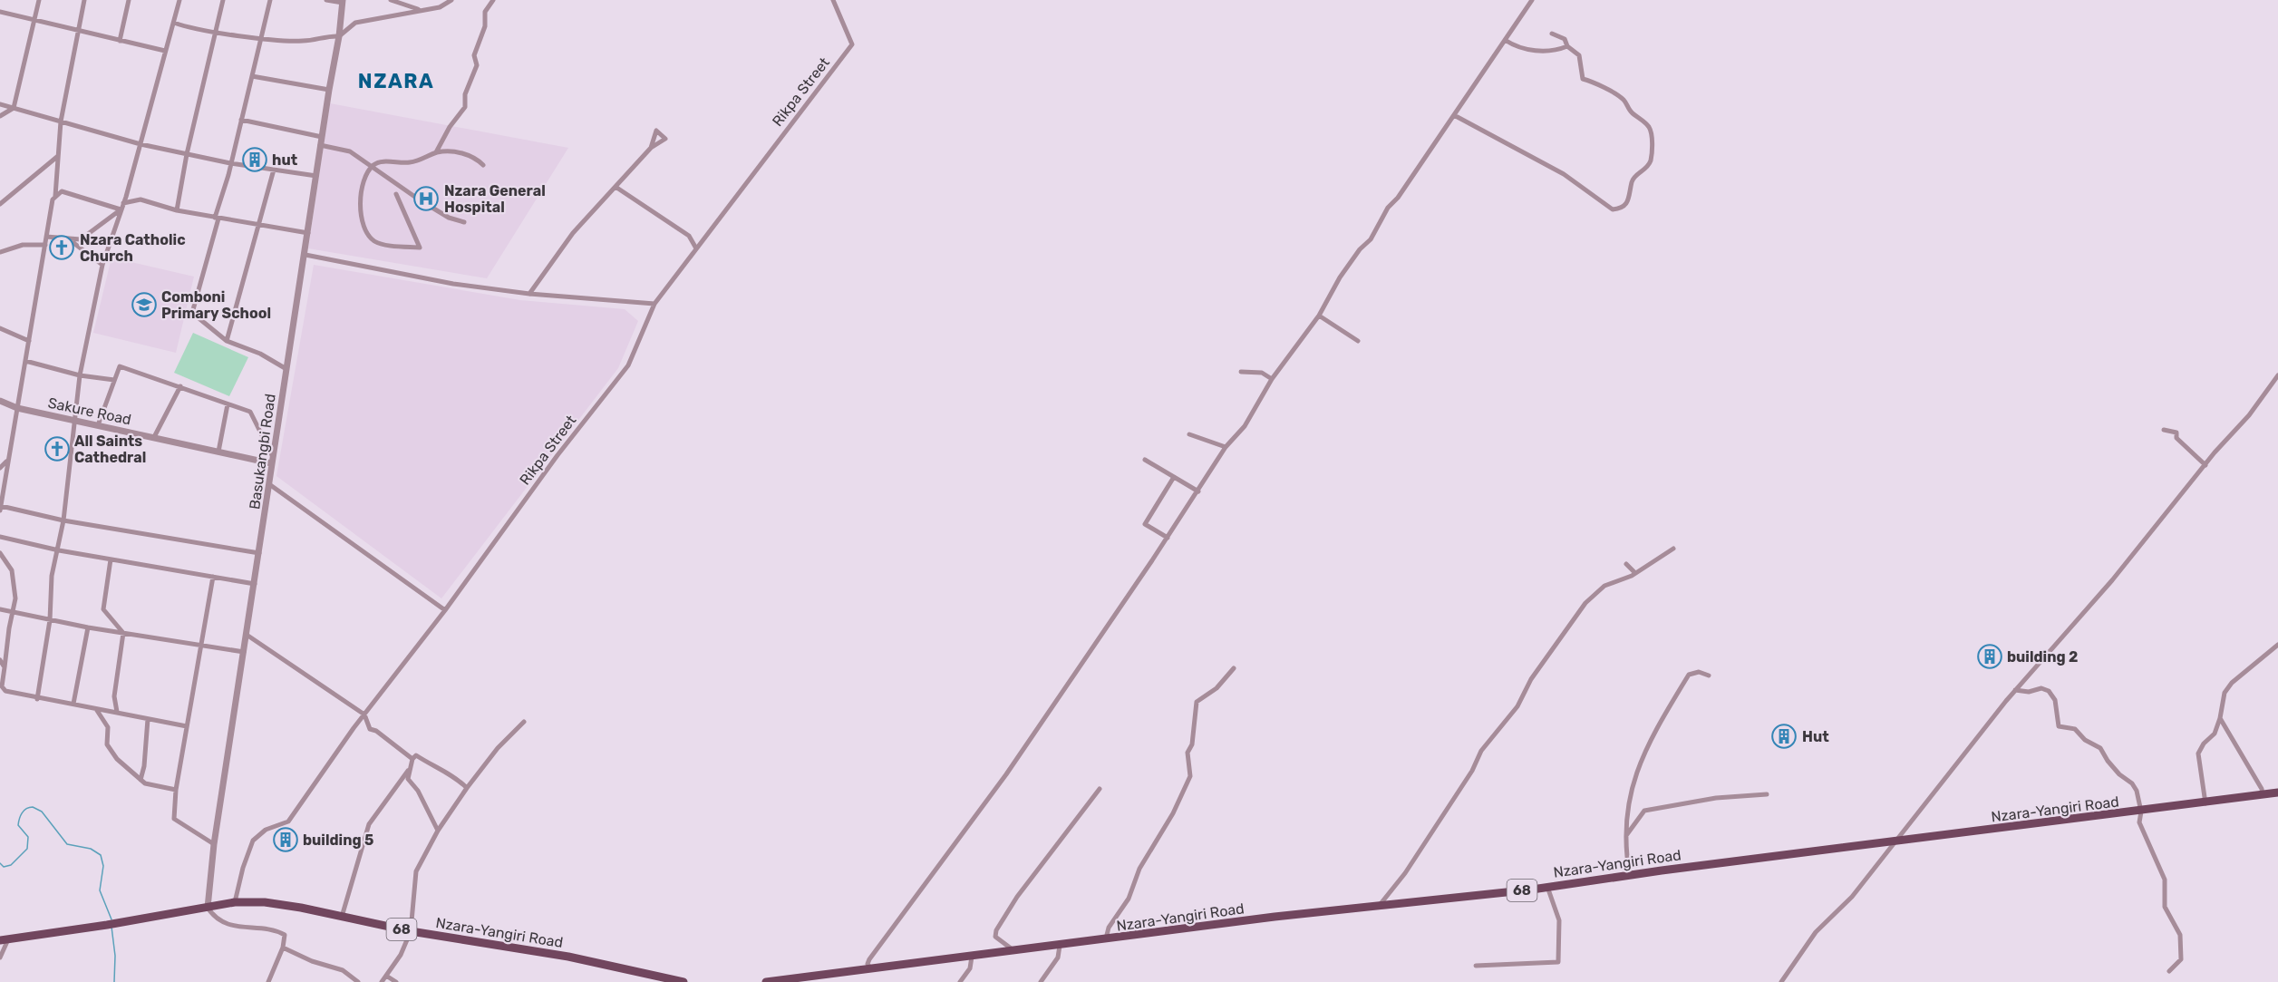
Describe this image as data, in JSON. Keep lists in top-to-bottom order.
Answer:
{
  "streets": {
    "main road": ["Nzara-Yangiri Road", "68"],
    "street": ["Rikpa Street", "Sakure Road", "Basukangbi Road"]
  },
  "crossings": [
    ["Rikpa Street", "Nzara-Yangiri Road"],
    ["Sakure Road", "Basukangbi Road"],
    ["Basukangbi Road", "Nzara-Yangiri Road"]
  ],
  "districts": ["NZARA"],
  "places": {
    "building": [
      "hut",
      "building 2",
      "Hut",
      "building 5"
    ],
    "hospital": ["Nzara General Hospital"],
    "church": ["Nzara Catholic Church", "All Saints Cathedral"],
    "school or university": ["Comboni Primary School"]
  }
}
